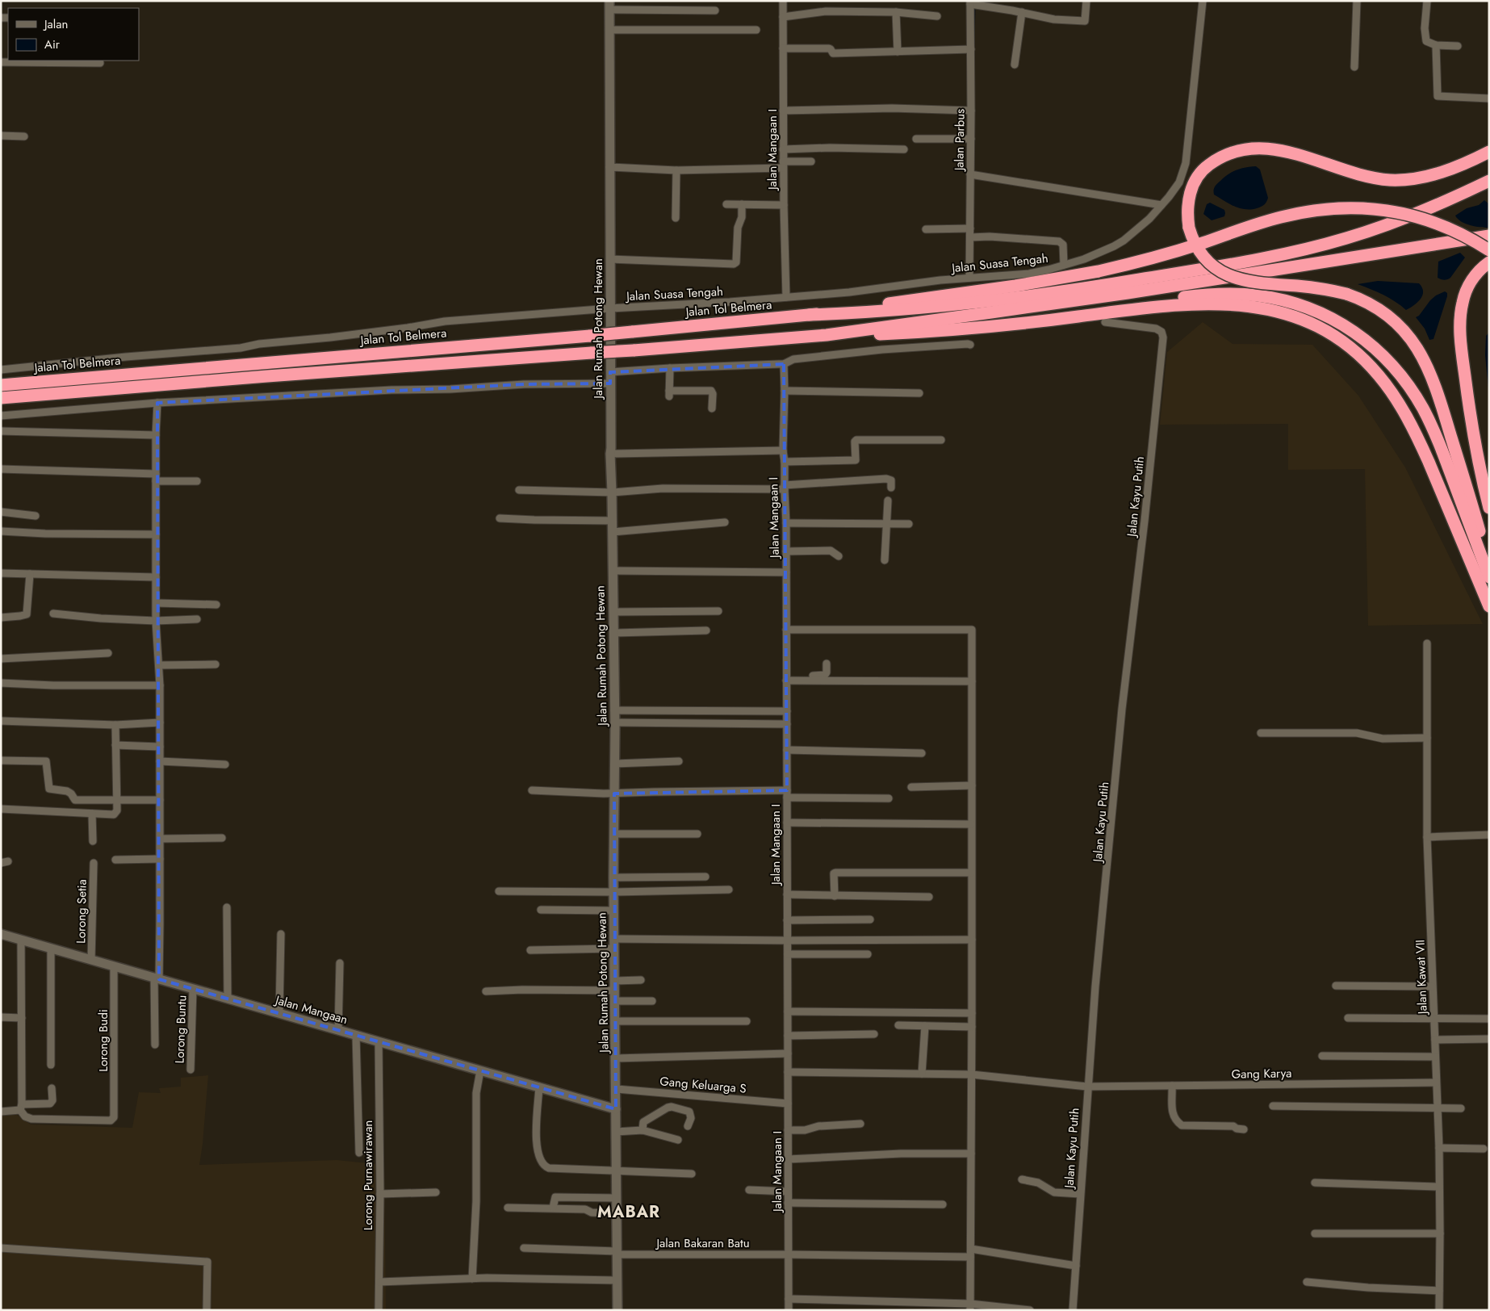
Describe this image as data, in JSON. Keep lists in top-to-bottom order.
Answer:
{
  "streets": {
    "highway": ["Jalan Tol Belmera"],
    "street": [
      "Jalan Parbus",
      "Jalan Mangaan I",
      "Jalan Suasa Tengah",
      "Jalan Rumah Potong Hewan",
      "Jalan Kayu Putih",
      "Lorong Setia",
      "Jalan Kawat VII",
      "Jalan Mangaan",
      "Lorong Buntu",
      "Lorong Budi",
      "Gang Karya",
      "Gang Keluarga S",
      "Lorong Purnawirawan",
      "Jalan Bakaran Batu"
    ]
  },
  "crossings": [
    ["Jalan Parbus", "Jalan Suasa Tengah"],
    ["Jalan Mangaan I", "Jalan Suasa Tengah"],
    ["Jalan Mangaan I", "Gang Karya"],
    ["Jalan Mangaan I", "Gang Keluarga S"],
    ["Jalan Mangaan I", "Jalan Bakaran Batu"],
    ["Jalan Suasa Tengah", "Jalan Rumah Potong Hewan"],
    ["Jalan Rumah Potong Hewan", "Jalan Mangaan"],
    ["Jalan Rumah Potong Hewan", "Gang Keluarga S"],
    ["Jalan Rumah Potong Hewan", "Jalan Bakaran Batu"],
    ["Jalan Kayu Putih", "Gang Karya"],
    ["Lorong Setia", "Jalan Mangaan"],
    ["Jalan Kawat VII", "Gang Karya"],
    ["Jalan Mangaan", "Lorong Buntu"],
    ["Jalan Mangaan", "Lorong Budi"],
    ["Jalan Mangaan", "Lorong Purnawirawan"]
  ],
  "districts": ["MABAR"],
  "legend": ["Jalan", "Air"]
}
